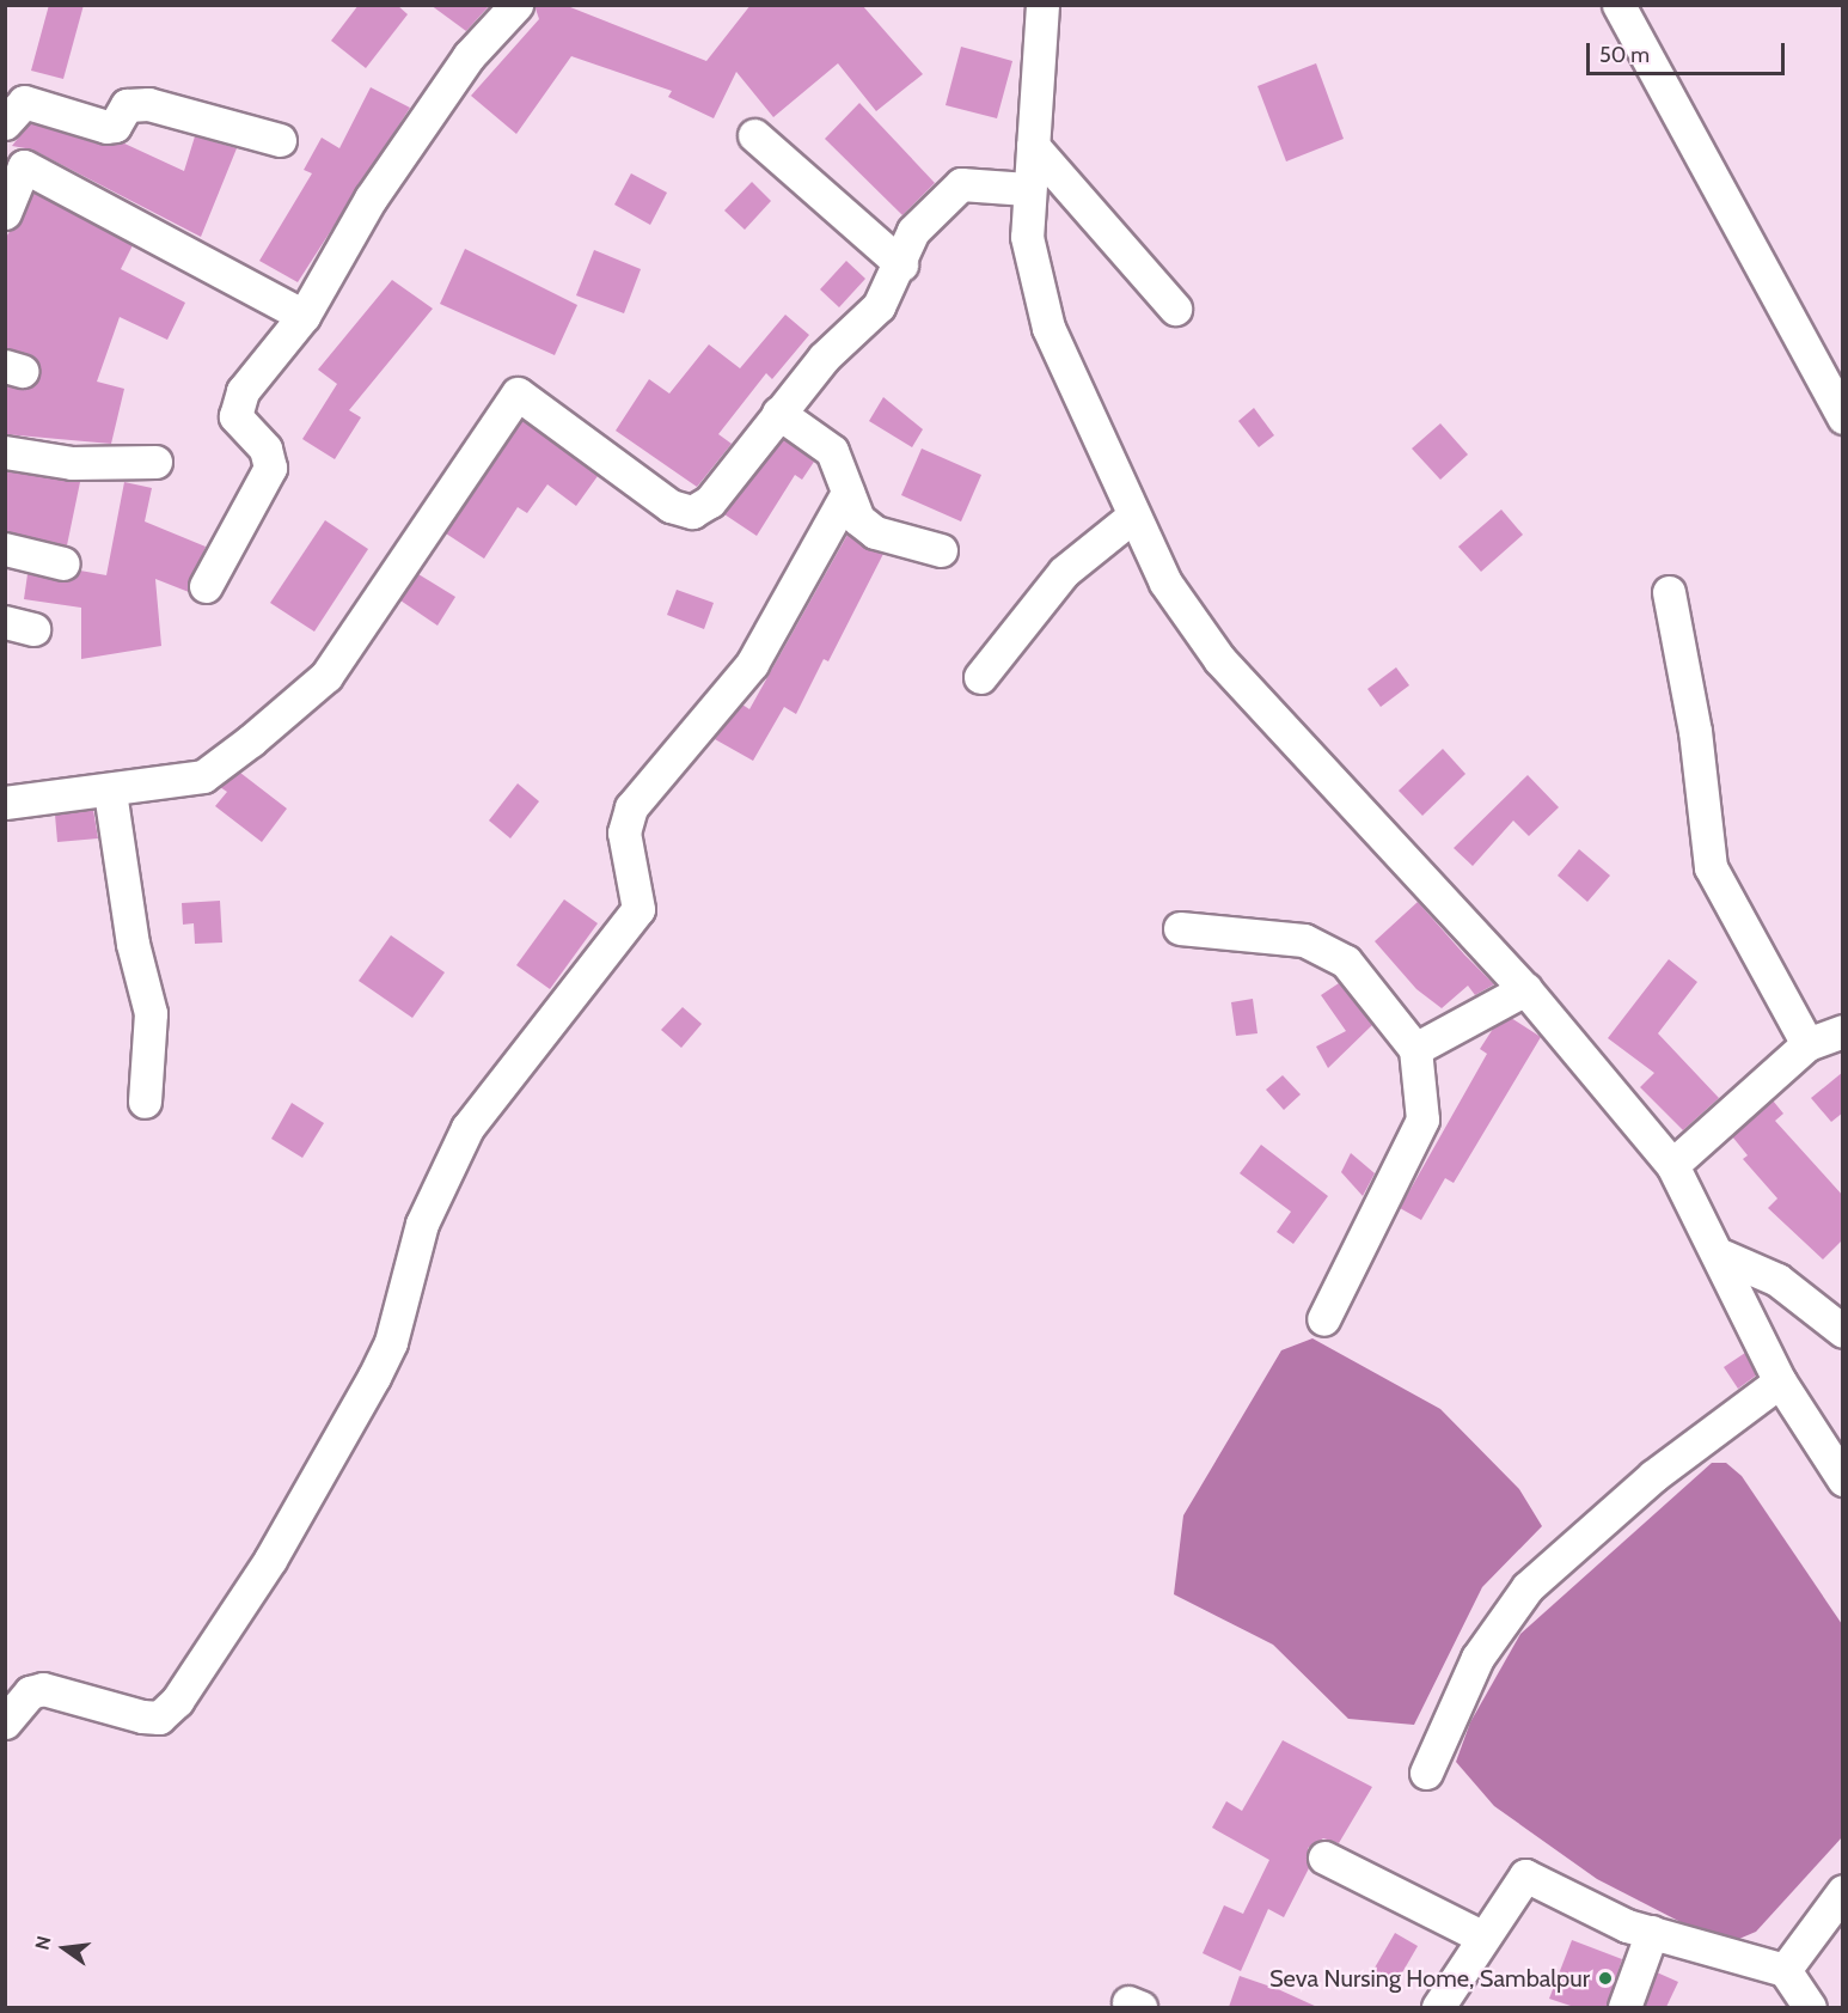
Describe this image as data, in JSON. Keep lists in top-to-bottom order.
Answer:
{
  "places": ["Seva Nursing Home, Sambalpur"],
  "scale_bar": "50 m",
  "north": "left"
}
